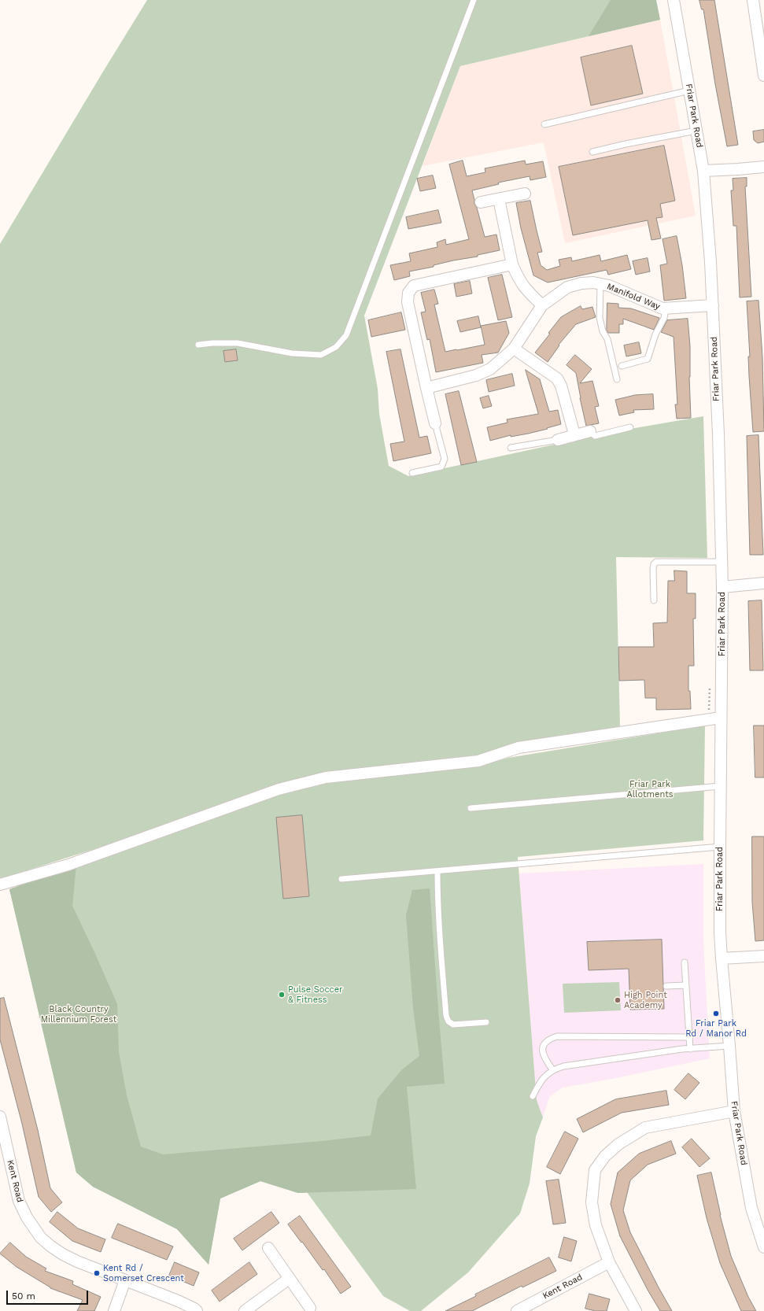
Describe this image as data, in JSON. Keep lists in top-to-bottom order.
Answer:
{
  "streets": {
    "street": ["Friar Park Road", "Manifold Way", "Kent Road"]
  },
  "crossings": [
    ["Friar Park Road", "Manifold Way"]
  ],
  "parks": ["Friar Park Allotments", "Black Country Millennium Forest"],
  "places": [
    "Pulse Soccer & Fitness",
    "High Point Academy",
    "Friar Park Rd / Manor Rd",
    "Kent Rd / Somerset Crescent"
  ],
  "scale_bar": "50 m"
}
